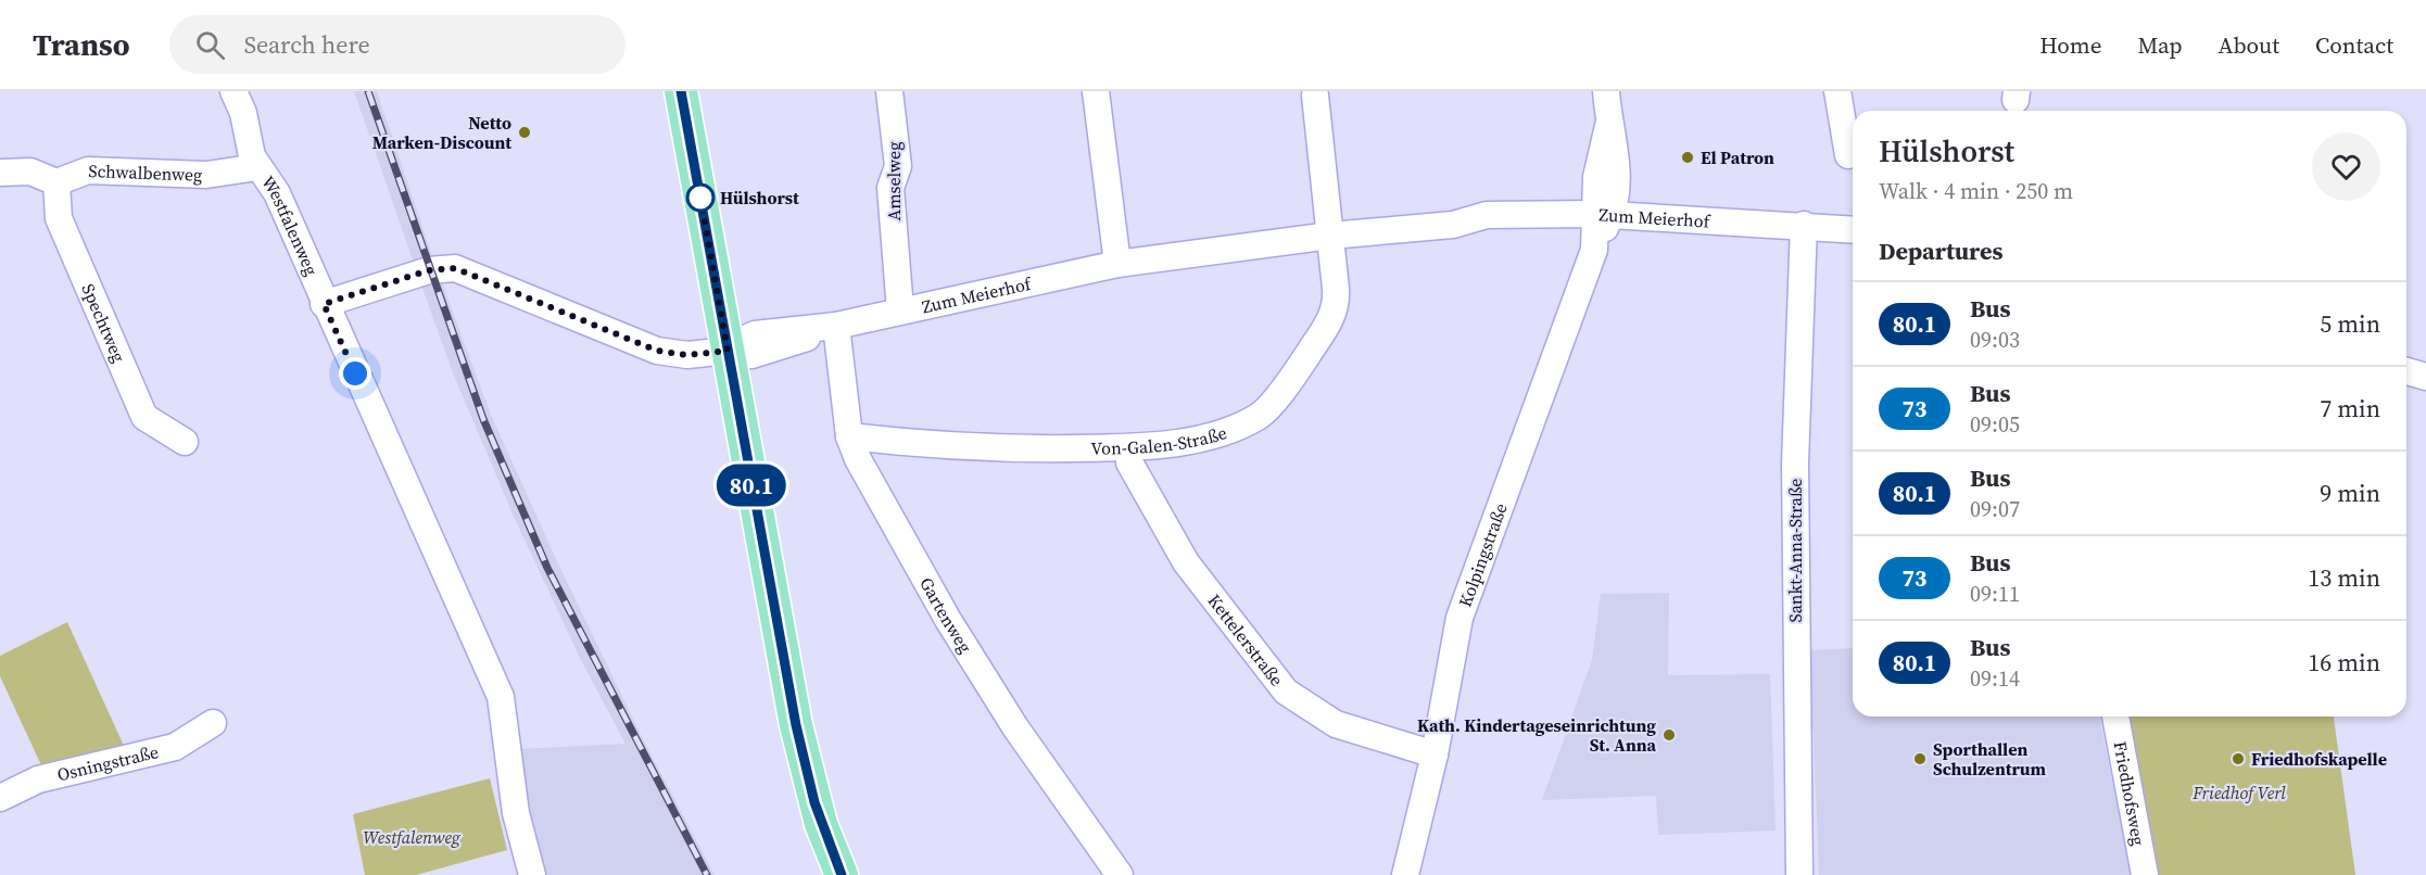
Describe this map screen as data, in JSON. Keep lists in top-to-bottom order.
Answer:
{
  "streets": {
    "street": [
      "Schwalbenweg",
      "Amselweg",
      "Zum Meierhof",
      "Westfalenweg",
      "Spechtweg",
      "Von-Galen-Straße",
      "Sankt-Anna-Straße",
      "Kolpingstraße",
      "Gartenweg",
      "Kettelerstraße",
      "Osningstraße",
      "Friedhofsweg"
    ]
  },
  "crossings": [
    ["Schwalbenweg", "Westfalenweg"],
    ["Schwalbenweg", "Spechtweg"],
    ["Amselweg", "Zum Meierhof"],
    ["Zum Meierhof", "Von-Galen-Straße"],
    ["Zum Meierhof", "Sankt-Anna-Straße"],
    ["Zum Meierhof", "Kolpingstraße"],
    ["Zum Meierhof", "Gartenweg"],
    ["Von-Galen-Straße", "Gartenweg"],
    ["Von-Galen-Straße", "Kettelerstraße"],
    ["Kolpingstraße", "Kettelerstraße"]
  ],
  "parks": ["Friedhof Verl", "Westfalenweg"],
  "places": [
    "Netto Marken-Discount",
    "El Patron",
    "Hülshorst",
    "Kath. Kindertageseinrichtung St. Anna",
    "Sporthallen Schulzentrum",
    "Friedhofskapelle"
  ],
  "lines": ["bus line 80.1"],
  "page": {
    "header": "Transo",
    "search": "Search here",
    "nav": [
      "Home",
      "Map",
      "About",
      "Contact"
    ],
    "on_map": "80.1",
    "heading": [
      ["Hülshorst", "Walk · 4 min · 250 m"],
      "Departures"
    ],
    "list": [
      {
        "mark": "80.1",
        "name": "Bus",
        "note": "09:03",
        "value": "5 min"
      },
      {
        "mark": "73",
        "name": "Bus",
        "note": "09:05",
        "value": "7 min"
      },
      {
        "mark": "80.1",
        "name": "Bus",
        "note": "09:07",
        "value": "9 min"
      },
      {
        "mark": "73",
        "name": "Bus",
        "note": "09:11",
        "value": "13 min"
      },
      {
        "mark": "80.1",
        "name": "Bus",
        "note": "09:14",
        "value": "16 min"
      }
    ]
  }
}
